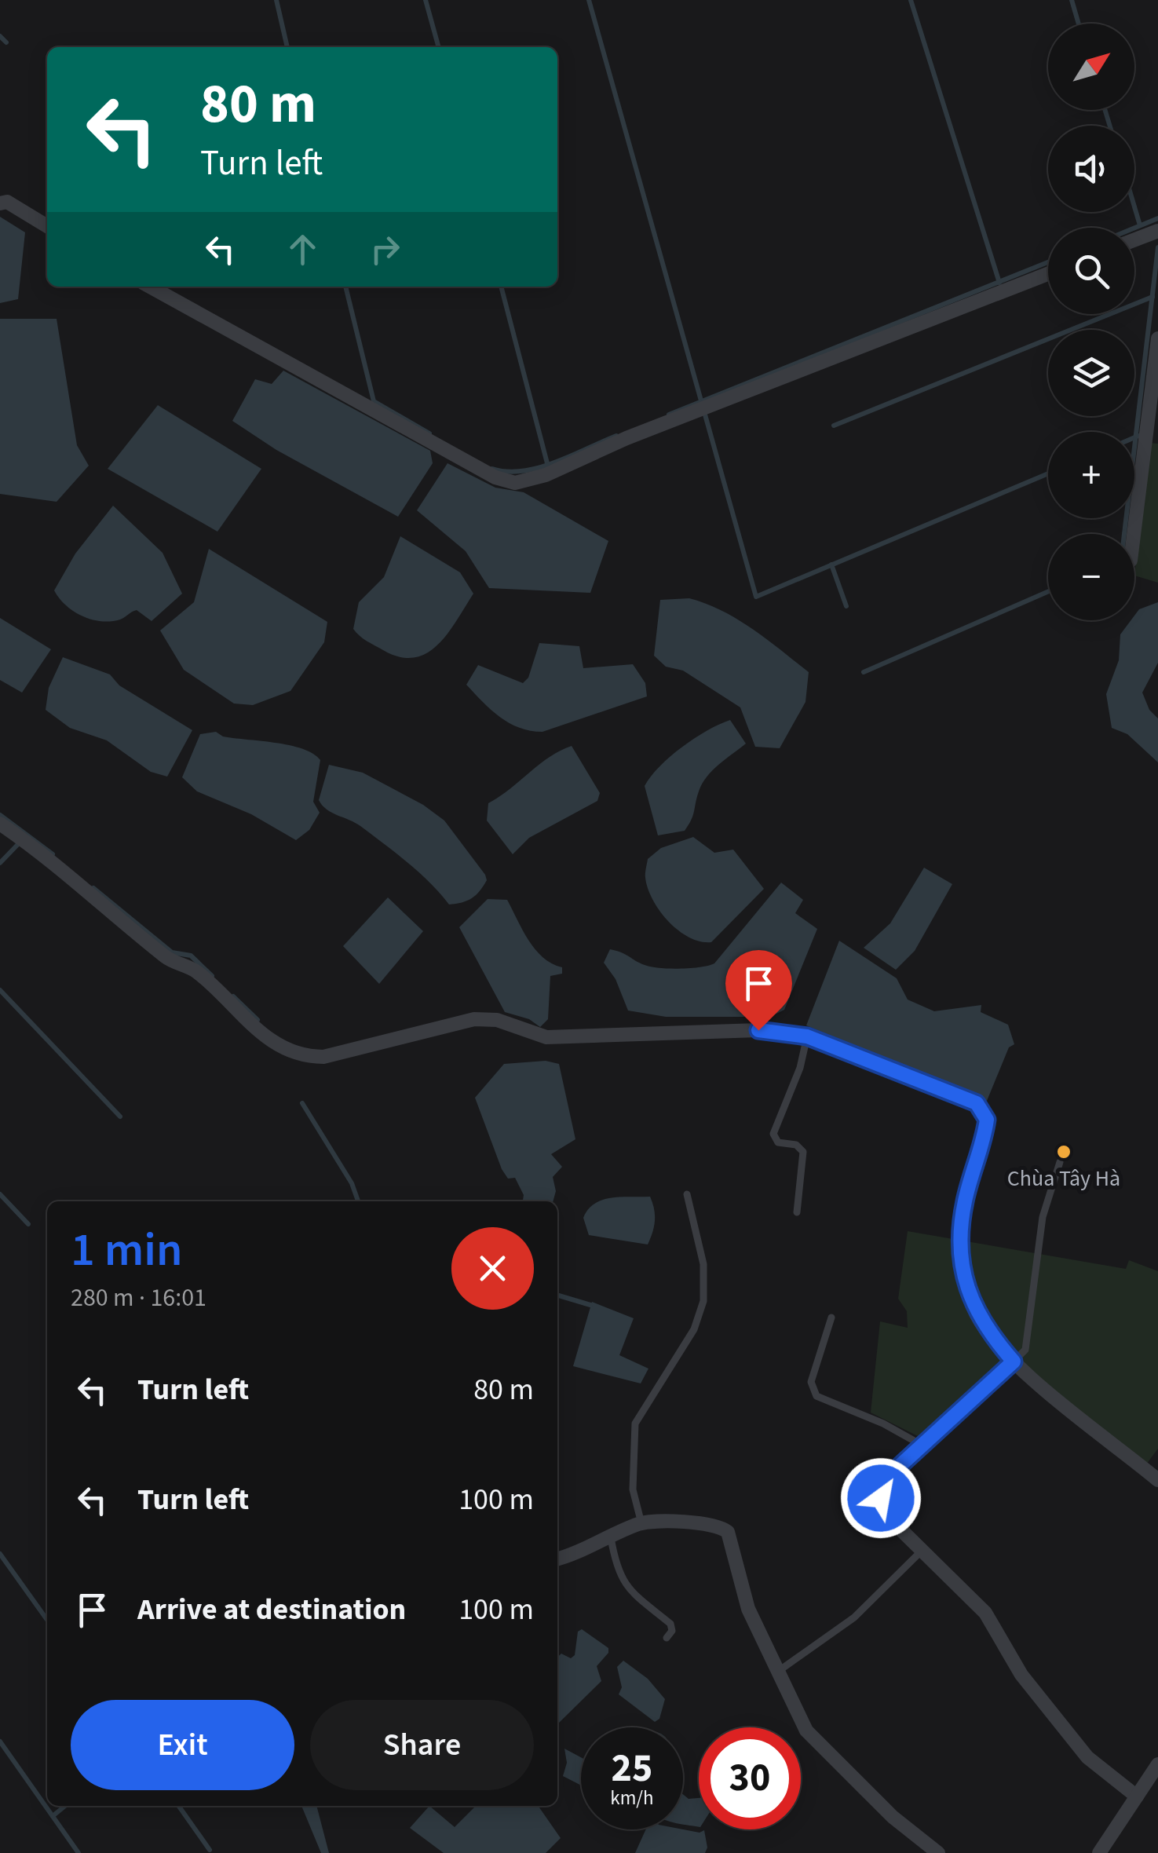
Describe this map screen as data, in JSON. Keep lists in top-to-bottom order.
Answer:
{
  "places": ["Chùa Tây Hà"],
  "north": "top right",
  "page": {
    "map_buttons": ["+", "−"],
    "turn": ["80 m", "Turn left"],
    "heading": ["1 min", "280 m · 16:01"],
    "list": [
      {
        "name": "Turn left",
        "value": "80 m"
      },
      {
        "name": "Turn left",
        "value": "100 m"
      },
      {
        "name": "Arrive at destination",
        "value": "100 m"
      }
    ],
    "buttons": ["Exit", "Share"],
    "speed": "25 km/h",
    "limit": "30"
  }
}
